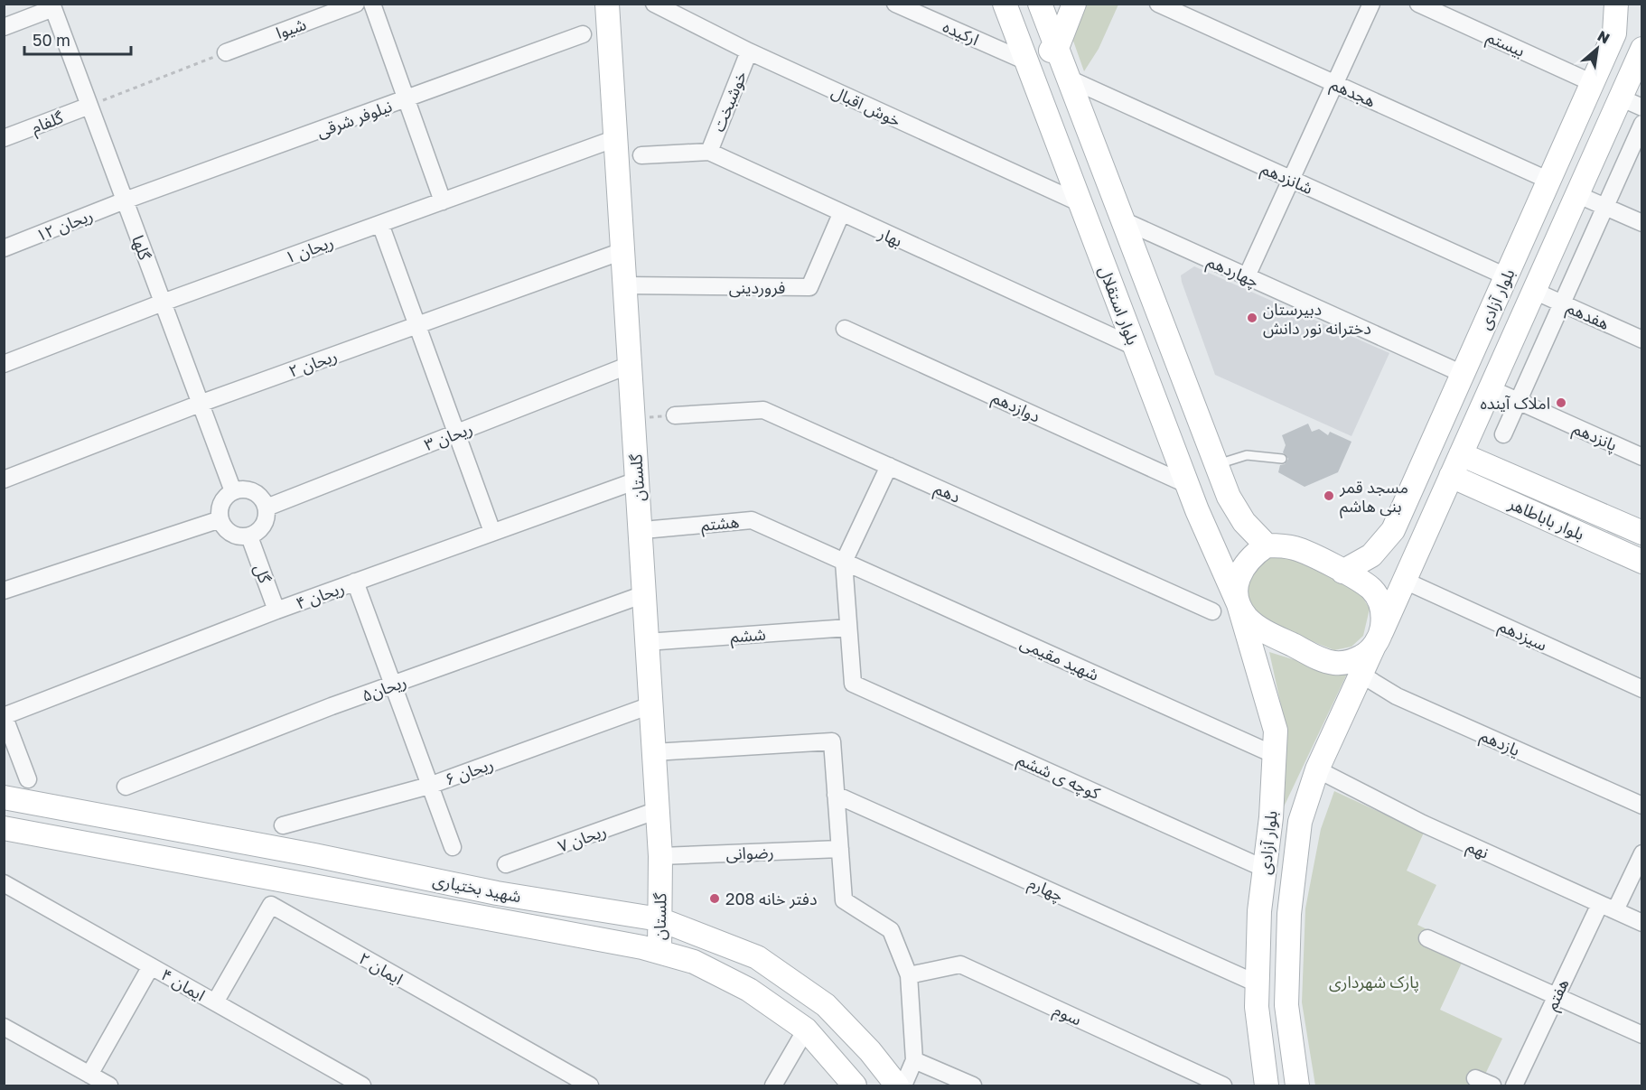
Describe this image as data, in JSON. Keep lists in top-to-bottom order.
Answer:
{
  "streets": {
    "main road": [
      "بلوار آزادی",
      "بلوار استقلال",
      "گلستان",
      "بلوار باباطاهر",
      "شهید بختیاری"
    ],
    "street": [
      "شیوا",
      "ارکیده",
      "بیستم",
      "هجدهم",
      "خوشبخت",
      "خوش اقبال",
      "نیلوفر شرقی",
      "گلفام",
      "شانزدهم",
      "ریحان ۱۲",
      "بهار",
      "گلها",
      "ریحان ۱",
      "چهاردهم",
      "فروردینی",
      "هفدهم",
      "ریحان ۲",
      "دوازدهم",
      "ریحان ۳",
      "پانزدهم",
      "دهم",
      "هشتم",
      "گل",
      "ریحان ۴",
      "ششم",
      "سیزدهم",
      "شهید مقیمی",
      "ریحان۵",
      "یازدهم",
      "ریحان ۶",
      "کوچه ی ششم",
      "ریحان ۷",
      "نهم",
      "رضوانی",
      "چهارم",
      "ایمان ۲",
      "ایمان ۴",
      "هفتم",
      "سوم"
    ]
  },
  "crossings": [
    ["ارکیده", "بلوار استقلال"],
    ["بیستم", "بلوار آزادی"],
    ["هجدهم", "بلوار آزادی"],
    ["خوشبخت", "خوش اقبال"],
    ["خوشبخت", "بهار"],
    ["خوش اقبال", "بلوار استقلال"],
    ["نیلوفر شرقی", "ریحان ۱۲"],
    ["نیلوفر شرقی", "گلها"],
    ["گلفام", "گلها"],
    ["شانزدهم", "بلوار آزادی"],
    ["شانزدهم", "بلوار استقلال"],
    ["ریحان ۱۲", "گلها"],
    ["بهار", "فروردینی"],
    ["بهار", "بلوار استقلال"],
    ["گلها", "ریحان ۱"],
    ["گلها", "ریحان ۲"],
    ["گلها", "ریحان ۳"],
    ["گلها", "گل"],
    ["ریحان ۱", "گلستان"],
    ["چهاردهم", "بلوار آزادی"],
    ["چهاردهم", "بلوار استقلال"],
    ["فروردینی", "گلستان"],
    ["بلوار آزادی", "بلوار استقلال"],
    ["بلوار آزادی", "هفدهم"],
    ["بلوار آزادی", "پانزدهم"],
    ["بلوار آزادی", "بلوار باباطاهر"],
    ["بلوار آزادی", "سیزدهم"],
    ["بلوار آزادی", "شهید مقیمی"],
    ["بلوار آزادی", "یازدهم"],
    ["بلوار آزادی", "کوچه ی ششم"],
    ["بلوار آزادی", "نهم"],
    ["بلوار آزادی", "چهارم"],
    ["بلوار استقلال", "دوازدهم"],
    ["ریحان ۲", "گلستان"],
    ["ریحان ۳", "گلستان"],
    ["ریحان ۳", "گل"],
    ["گلستان", "ریحان ۴"],
    ["گلستان", "ششم"],
    ["گلستان", "ریحان۵"],
    ["گلستان", "ریحان ۶"],
    ["گلستان", "ریحان ۷"],
    ["گلستان", "رضوانی"],
    ["گلستان", "شهید بختیاری"],
    ["هشتم", "شهید مقیمی"],
    ["گل", "ریحان ۴"],
    ["ششم", "کوچه ی ششم"],
    ["نهم", "هفتم"],
    ["ایمان ۲", "ایمان ۴"]
  ],
  "parks": ["پارک شهرداری"],
  "places": [
    "دبیرستان دخترانه نور دانش",
    "املاک آینده",
    "مسجد قمر بنی هاشم",
    "دفتر خانه 208"
  ],
  "scale_bar": "50 m",
  "north": "top right"
}
